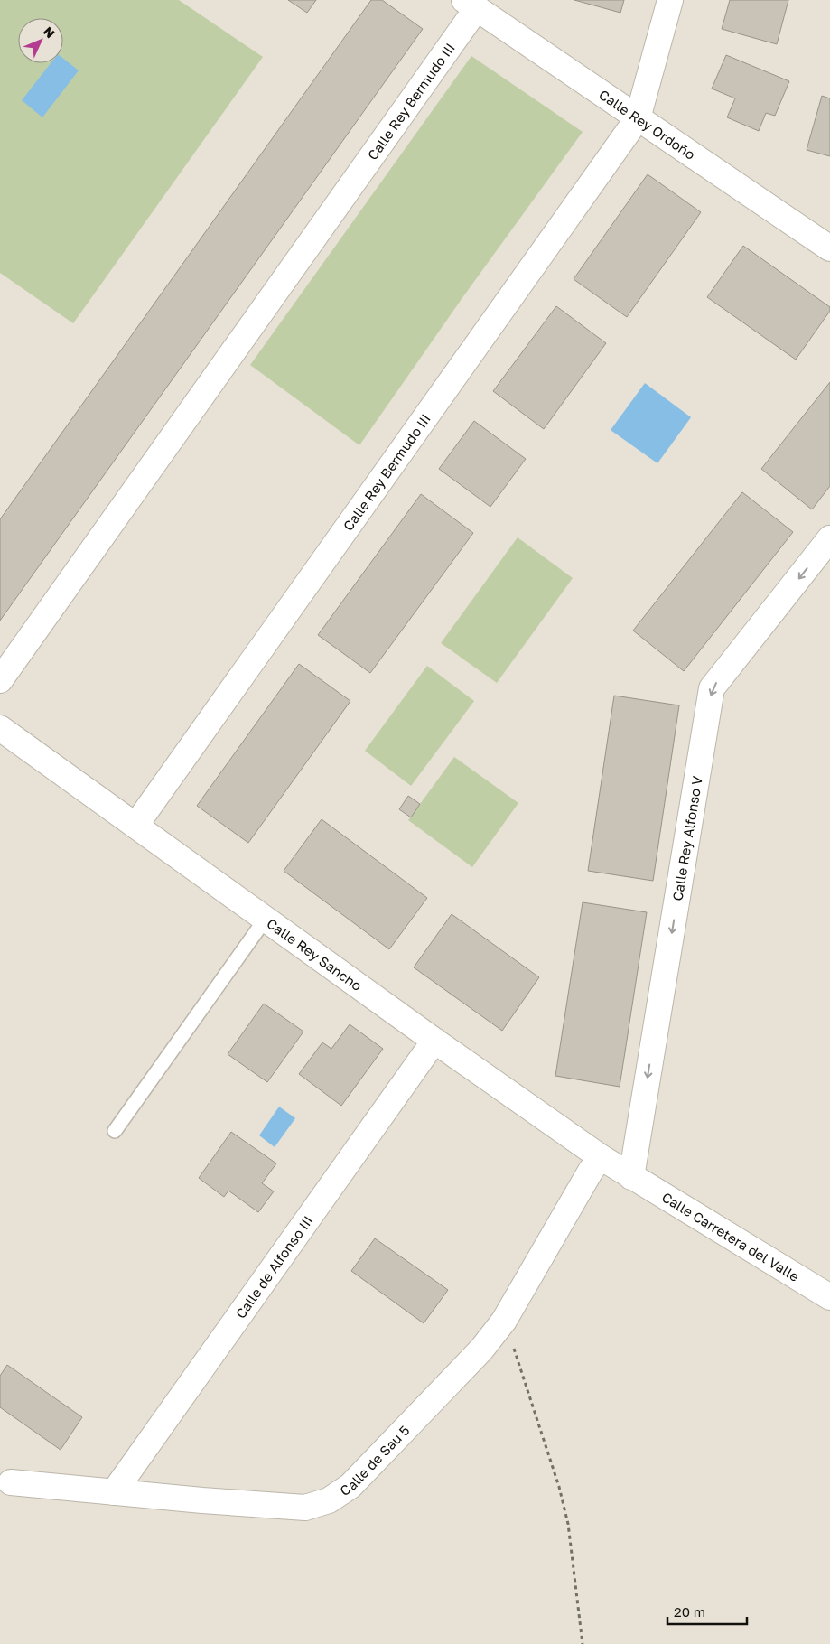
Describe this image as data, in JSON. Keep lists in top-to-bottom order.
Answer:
{
  "streets": {
    "street": [
      "Calle Rey Bermudo III",
      "Calle Rey Ordoño",
      "Calle Rey Alfonso V",
      "Calle Rey Sancho",
      "Calle Carretera del Valle",
      "Calle de Alfonso III",
      "Calle de Sau 5"
    ]
  },
  "crossings": [
    ["Calle Rey Bermudo III", "Calle Rey Ordoño"],
    ["Calle Rey Bermudo III", "Calle Rey Sancho"],
    ["Calle Rey Alfonso V", "Calle Rey Sancho"],
    ["Calle Rey Alfonso V", "Calle Carretera del Valle"],
    ["Calle Rey Sancho", "Calle Carretera del Valle"],
    ["Calle Rey Sancho", "Calle de Alfonso III"],
    ["Calle Rey Sancho", "Calle de Sau 5"],
    ["Calle de Alfonso III", "Calle de Sau 5"]
  ],
  "one_way": ["Calle Rey Alfonso V"],
  "scale_bar": "20 m",
  "north": "top right"
}
